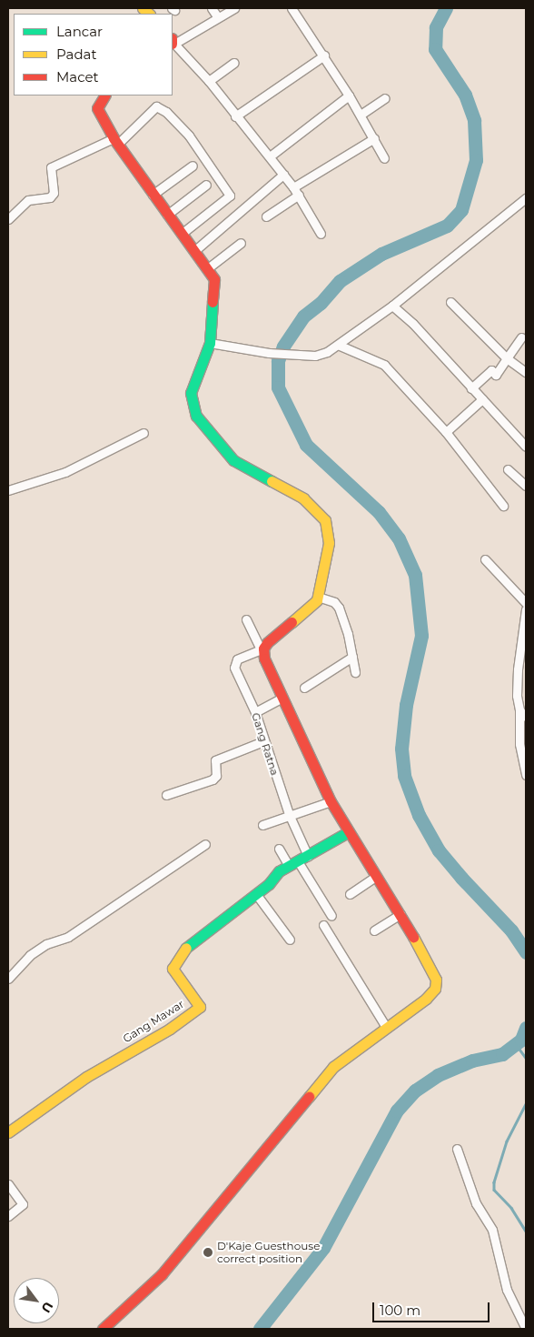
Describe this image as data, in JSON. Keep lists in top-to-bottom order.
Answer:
{
  "streets": {
    "street": ["Gang Ratna", "Gang Mawar"]
  },
  "crossings": [
    ["Gang Ratna", "Gang Mawar"]
  ],
  "places": ["D'Kaje Guesthouse correct position"],
  "legend": ["Lancar", "Padat", "Macet"],
  "scale_bar": "100 m",
  "north": "bottom right"
}
